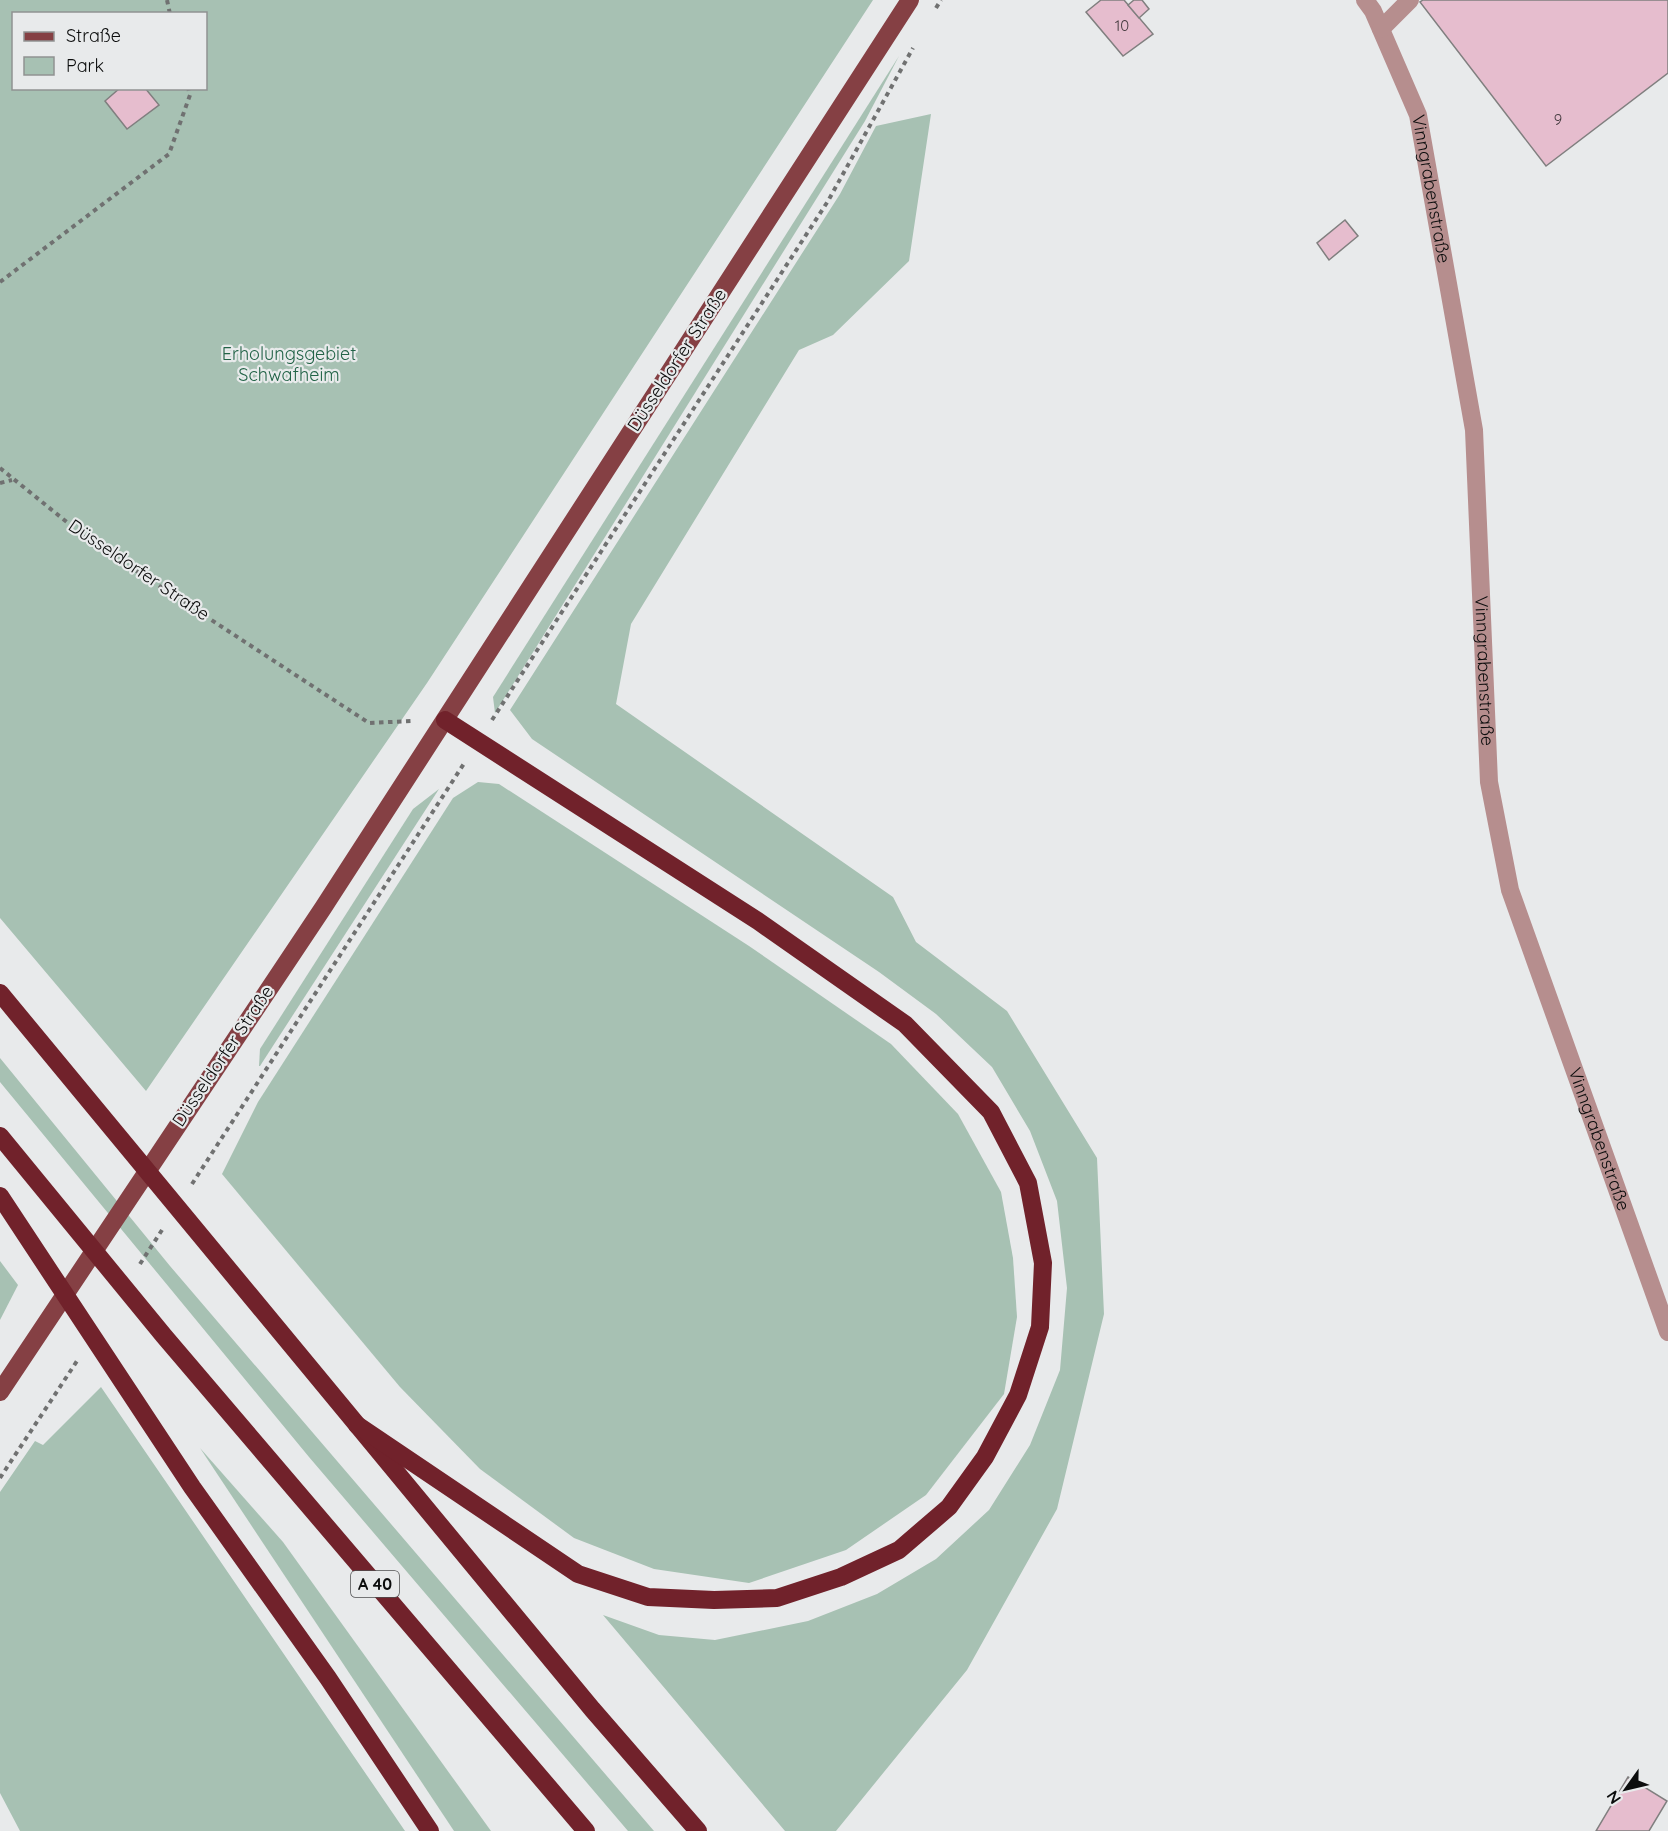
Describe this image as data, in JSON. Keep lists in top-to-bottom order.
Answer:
{
  "streets": {
    "highway": ["A 40"],
    "main road": ["Düsseldorfer Straße"],
    "street": ["Vinngrabenstraße"]
  },
  "parks": ["Erholungsgebiet Schwafheim"],
  "house_numbers": ["10", "9"],
  "legend": ["Straße", "Park"],
  "north": "bottom left"
}
